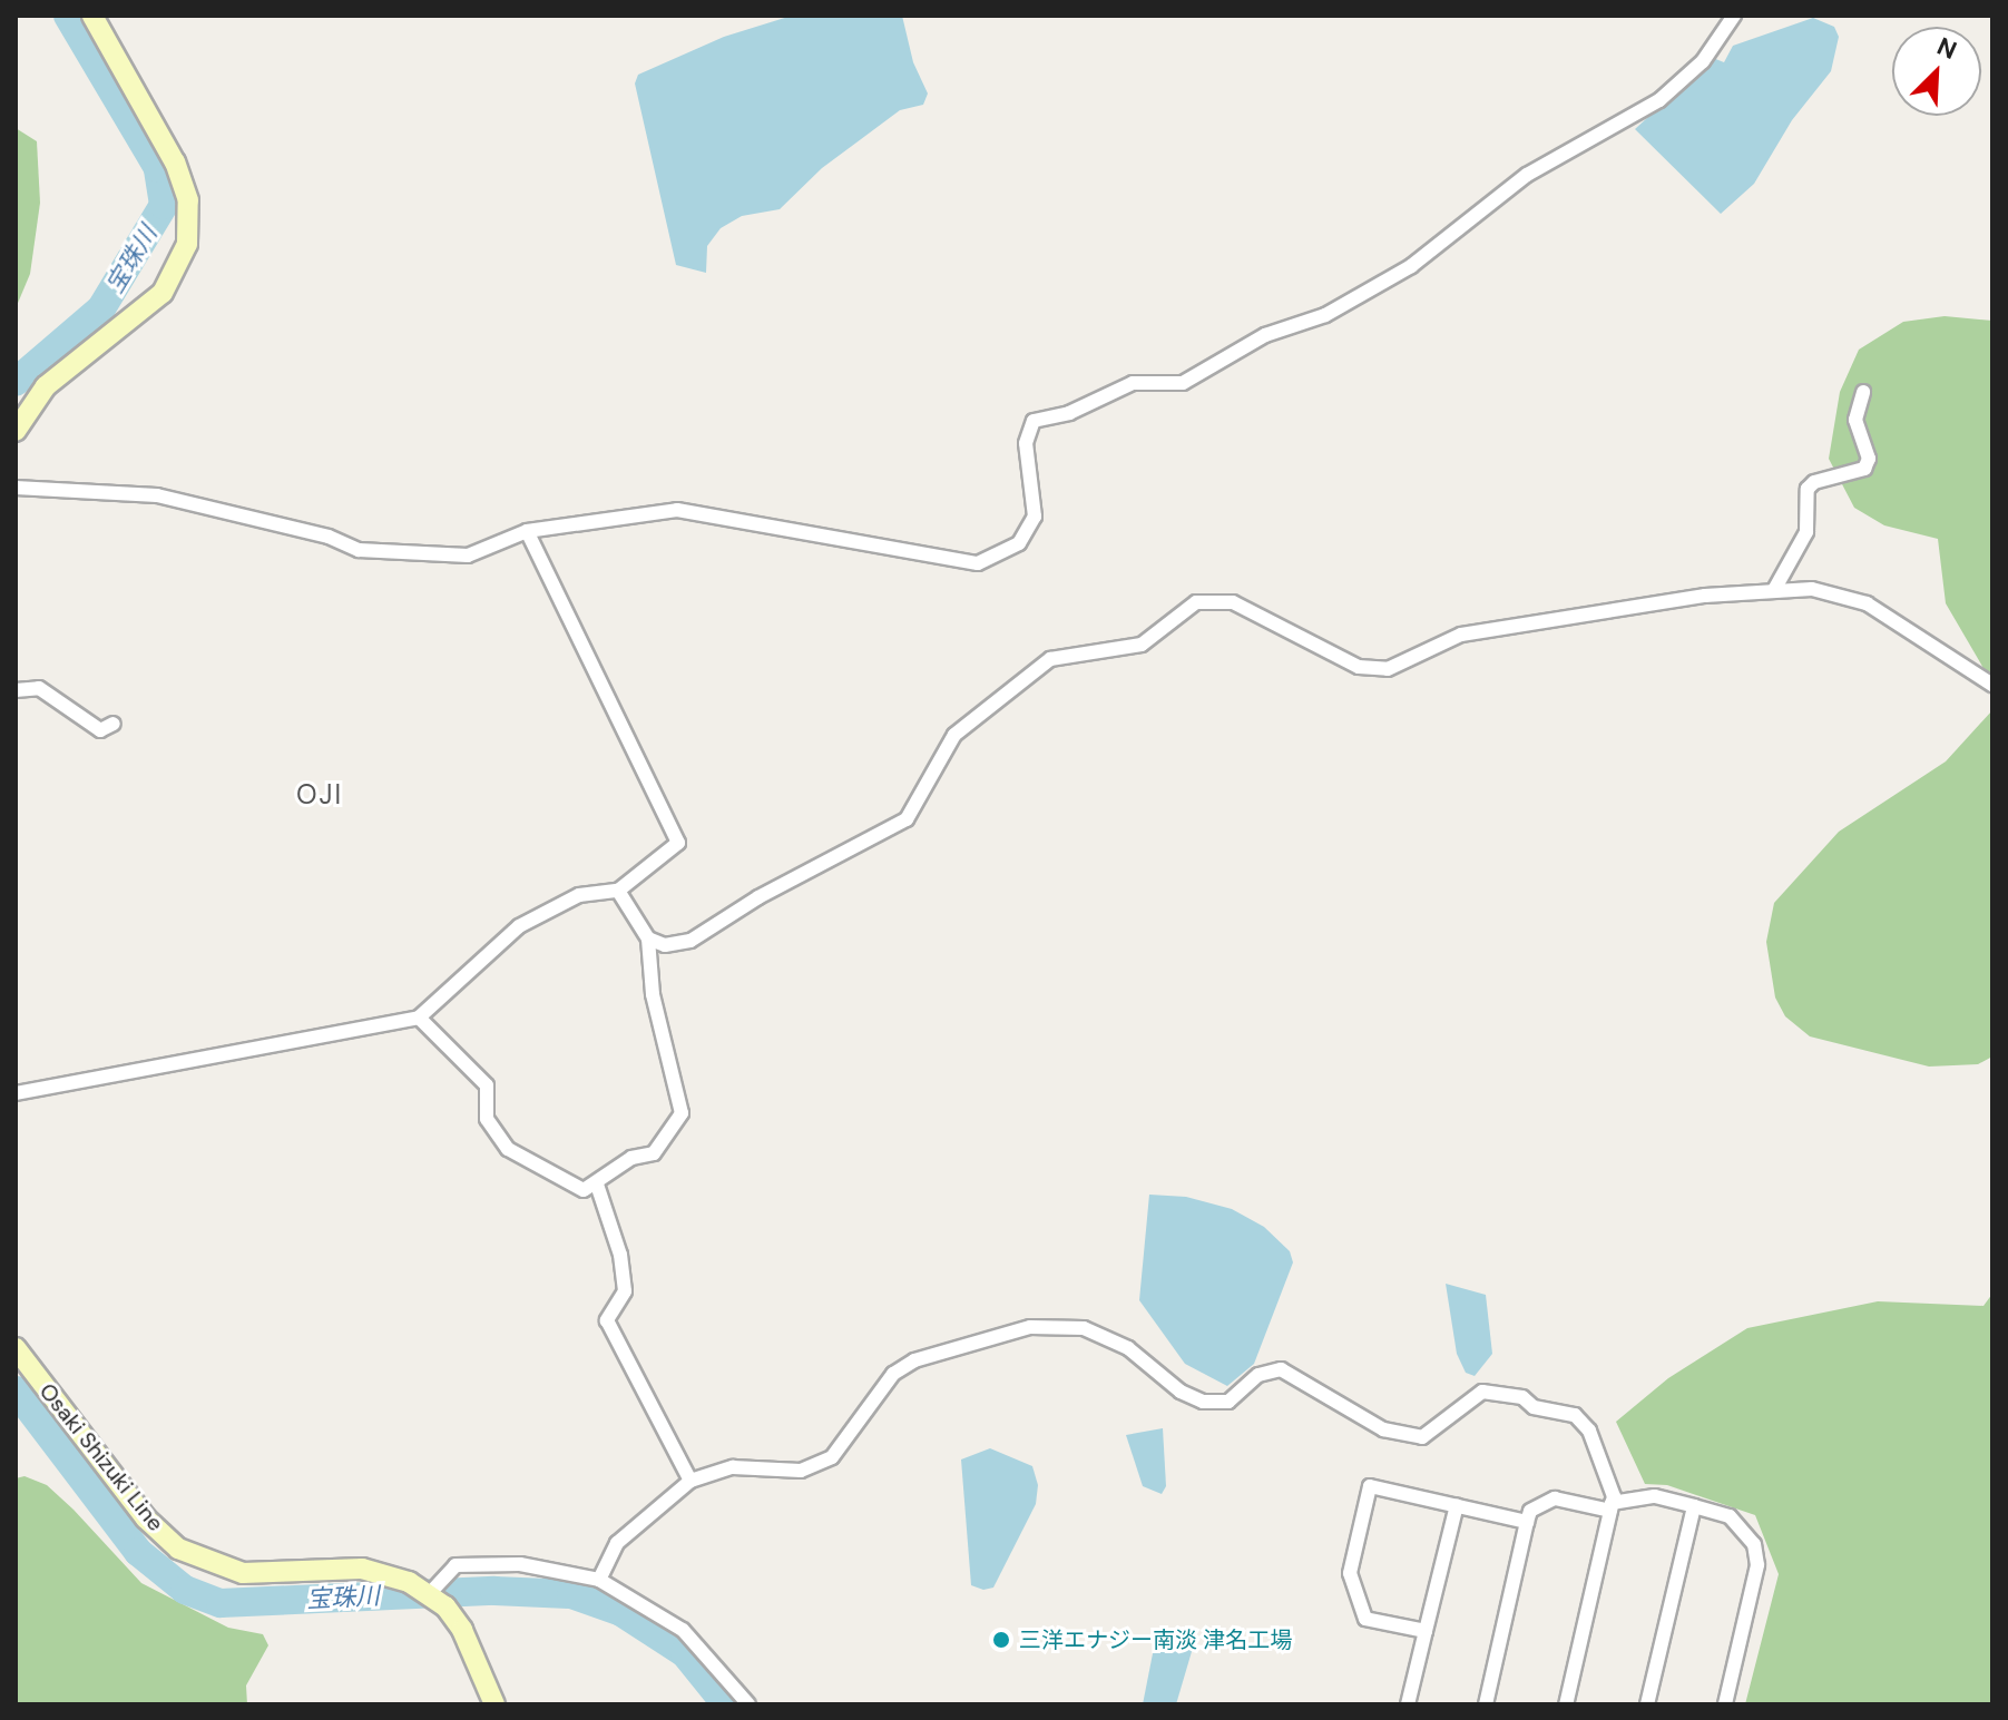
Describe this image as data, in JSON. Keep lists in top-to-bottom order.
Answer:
{
  "streets": {
    "main road": ["Osaki Shizuki Line"]
  },
  "districts": ["OJI"],
  "water": ["宝珠川"],
  "places": ["三洋エナジー南淡 津名工場"],
  "north": "top right"
}
